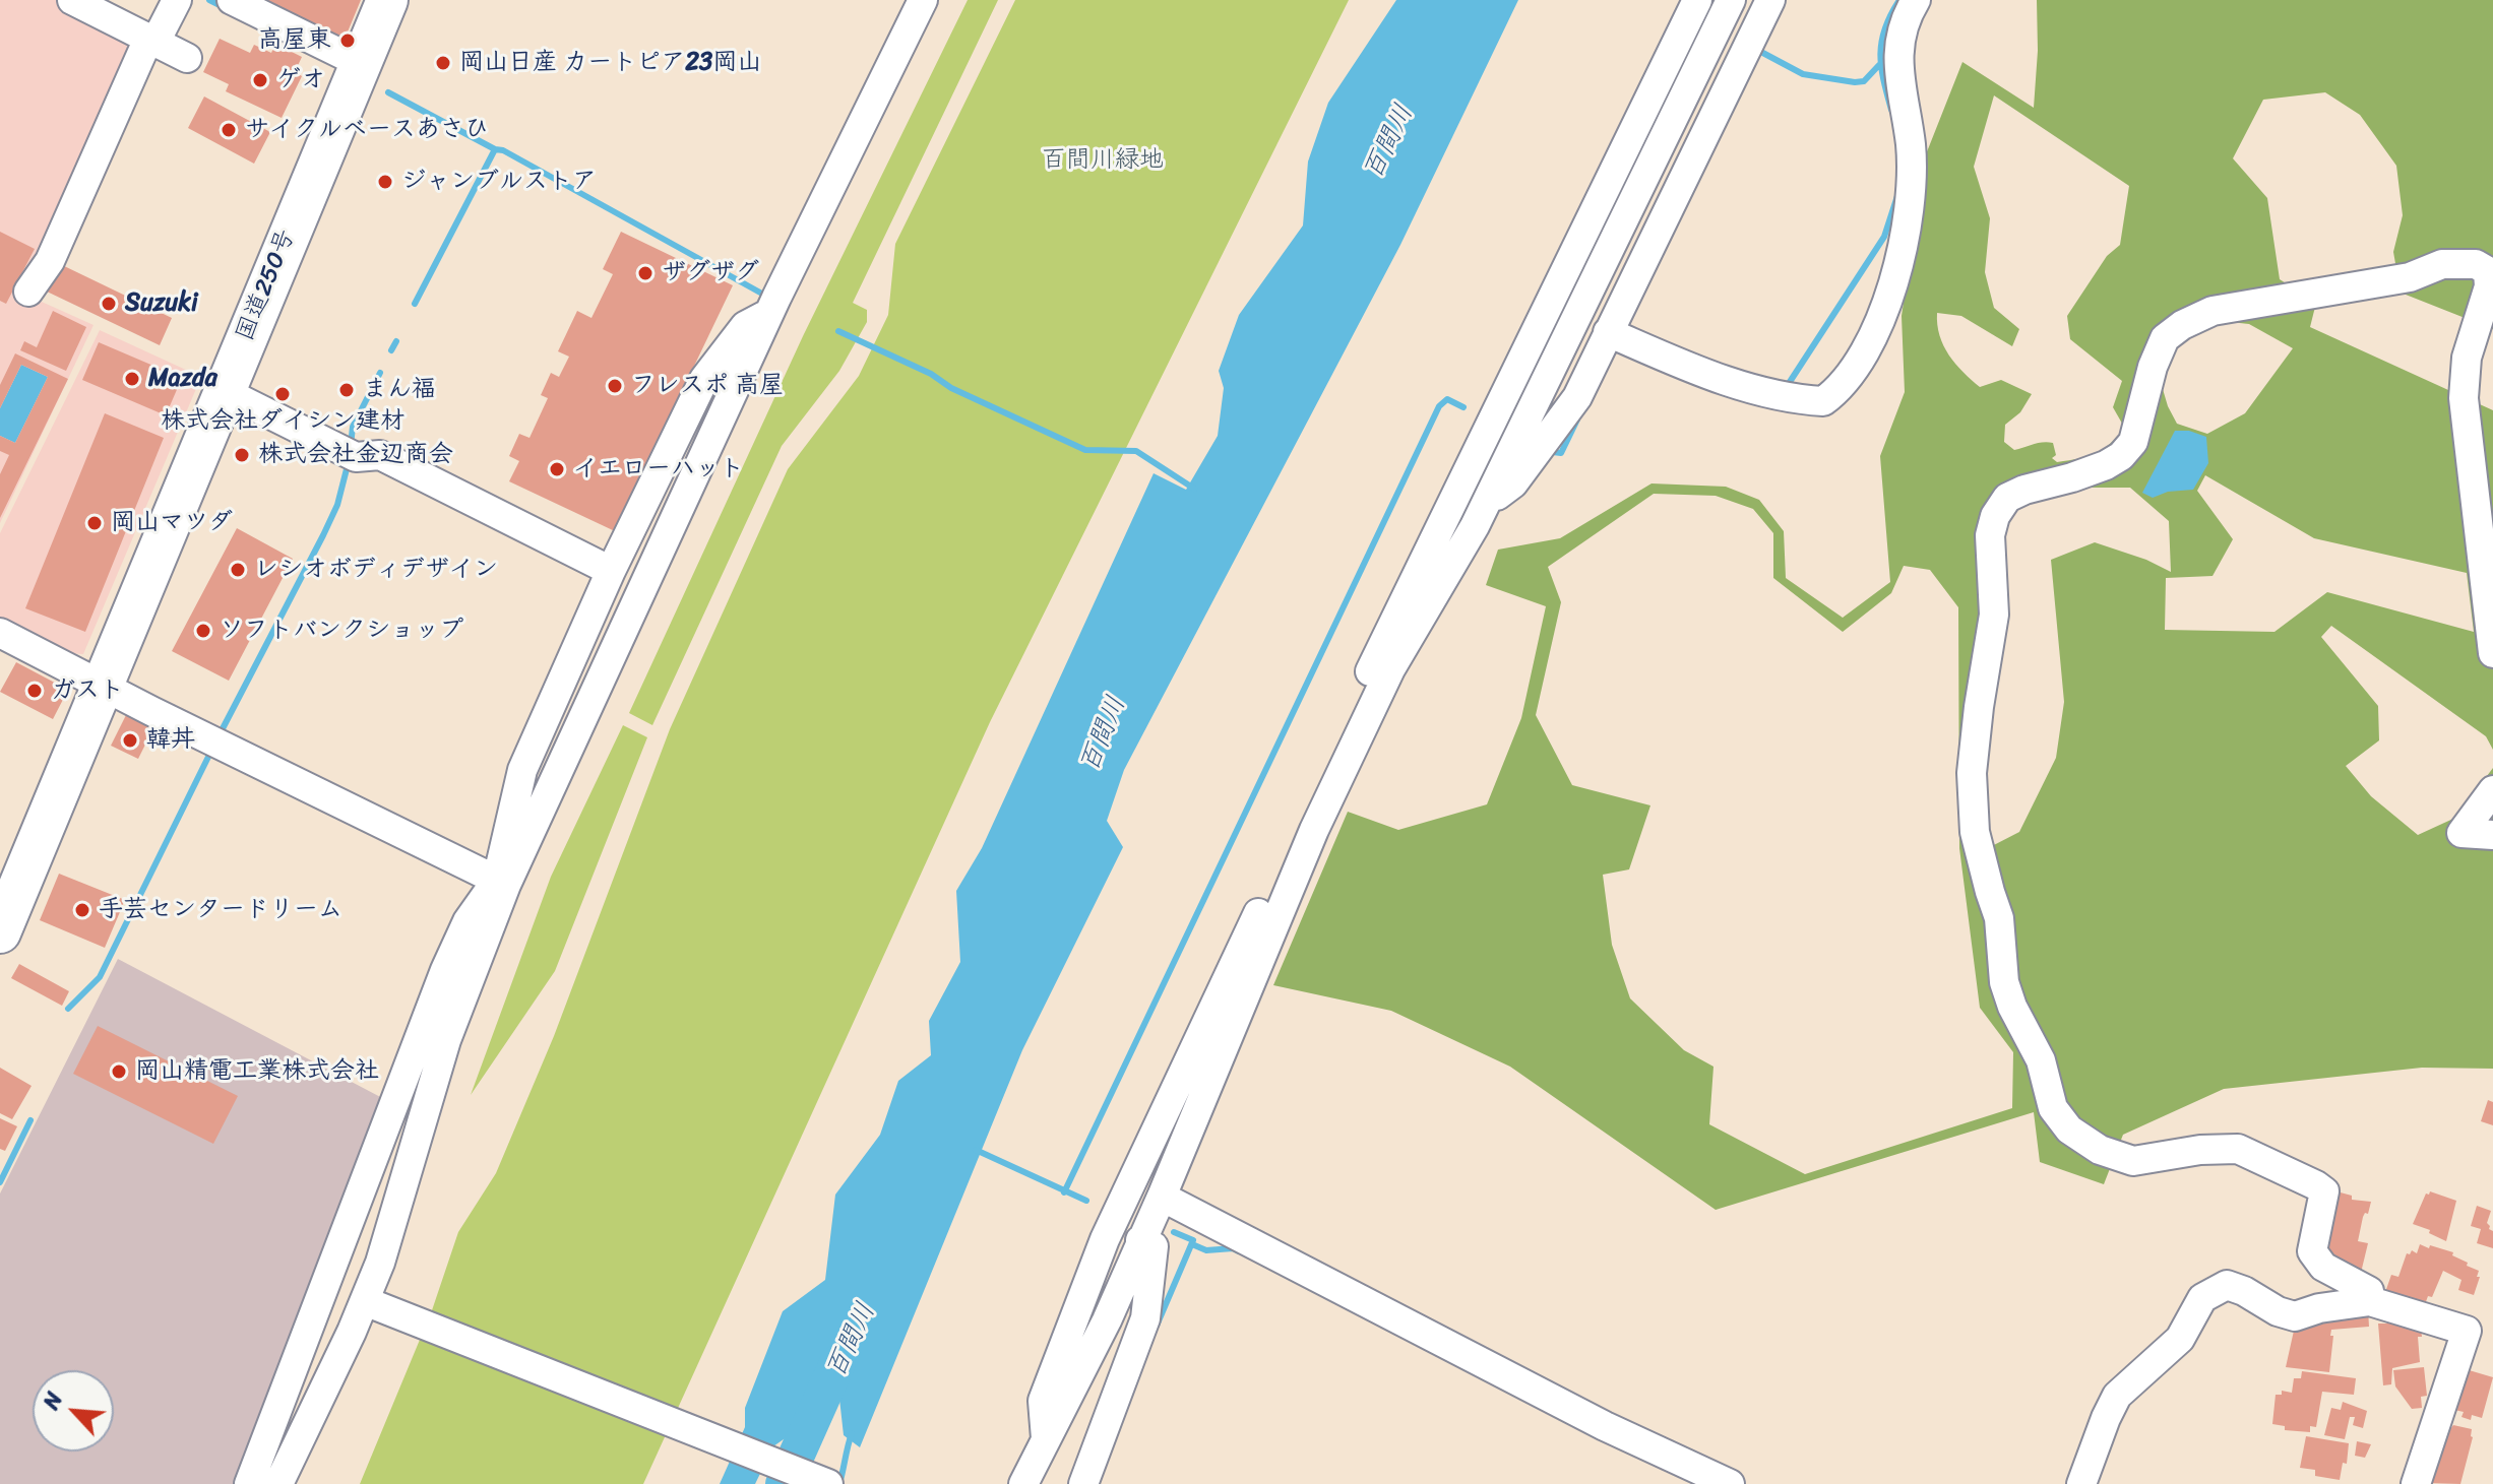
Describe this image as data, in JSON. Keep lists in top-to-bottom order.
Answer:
{
  "streets": {
    "highway": ["国道250号"]
  },
  "water": ["百間川"],
  "parks": ["百間川緑地"],
  "places": [
    "高屋東",
    "岡山日産 カートピア23岡山",
    "ゲオ",
    "サイクルベースあさひ",
    "ジャンブルストア",
    "ザグザグ",
    "Suzuki",
    "Mazda",
    "フレスポ 高屋",
    "まん福",
    "株式会社ダイシン建材",
    "株式会社金辺商会",
    "イエローハット",
    "岡山マツダ",
    "レシオボディデザイン",
    "ソフトバンクショップ",
    "ガスト",
    "韓丼",
    "手芸センタードリーム",
    "岡山精電工業株式会社"
  ],
  "north": "top left"
}
